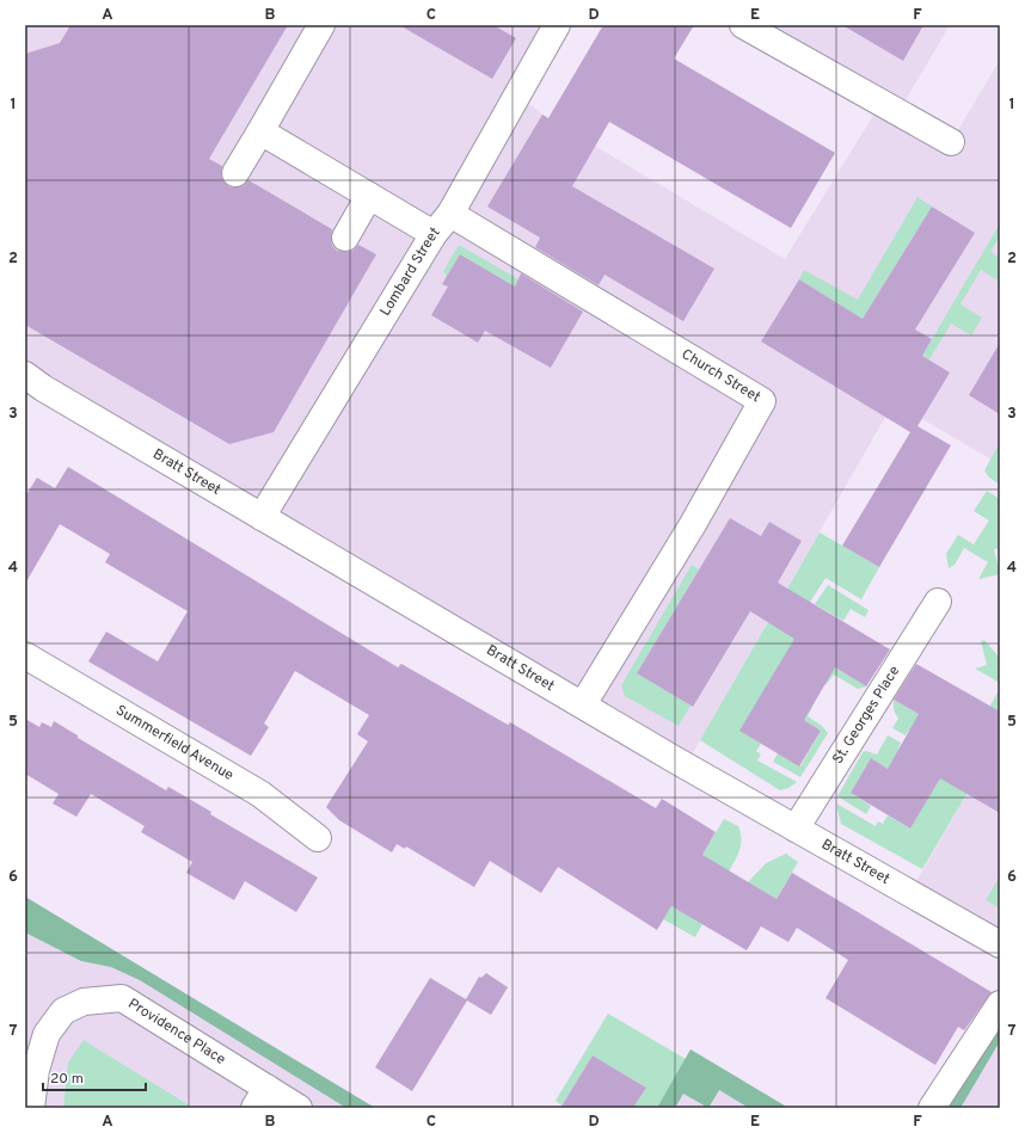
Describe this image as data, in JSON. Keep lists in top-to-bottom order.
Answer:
{
  "streets": {
    "street": [
      "Lombard Street",
      "Church Street",
      "Bratt Street",
      "St. Georges Place",
      "Summerfield Avenue",
      "Providence Place"
    ]
  },
  "crossings": [
    ["Lombard Street", "Church Street"],
    ["Lombard Street", "Bratt Street"],
    ["Church Street", "Bratt Street"],
    ["Bratt Street", "St. Georges Place"]
  ],
  "scale_bar": "20 m",
  "grid": {
    "columns": [
      "A",
      "B",
      "C",
      "D",
      "E",
      "F"
    ],
    "rows": [
      "1",
      "2",
      "3",
      "4",
      "5",
      "6",
      "7"
    ]
  }
}
